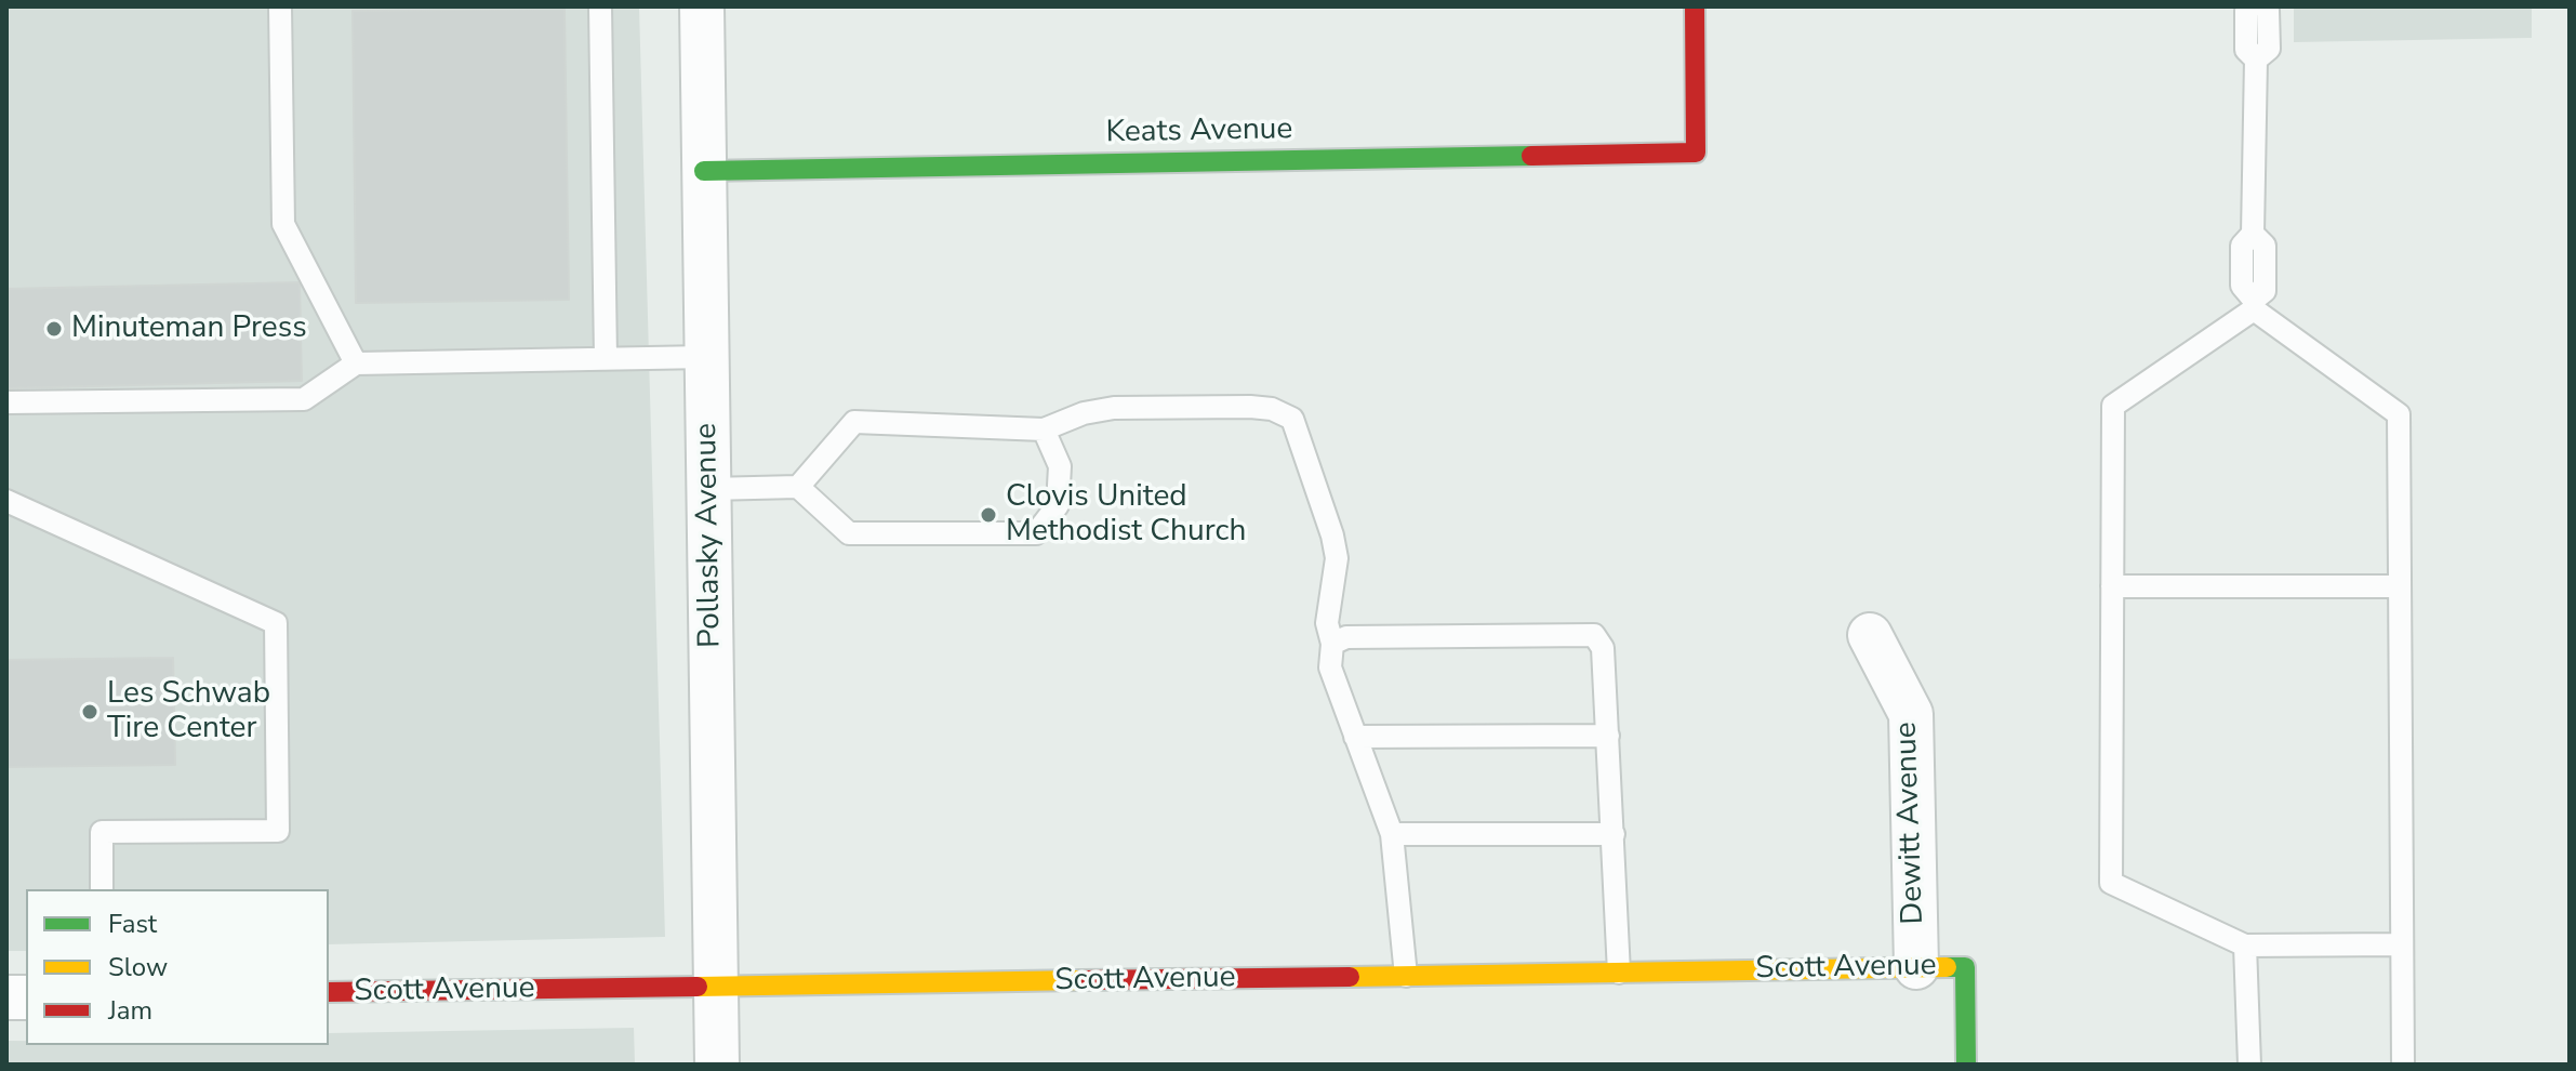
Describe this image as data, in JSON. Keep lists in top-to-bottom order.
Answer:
{
  "streets": {
    "street": [
      "Keats Avenue",
      "Pollasky Avenue",
      "Dewitt Avenue",
      "Scott Avenue"
    ]
  },
  "crossings": [
    ["Keats Avenue", "Pollasky Avenue"],
    ["Pollasky Avenue", "Scott Avenue"],
    ["Dewitt Avenue", "Scott Avenue"]
  ],
  "places": ["Minuteman Press", "Clovis United Methodist Church", "Les Schwab Tire Center"],
  "legend": ["Fast", "Slow", "Jam"]
}
